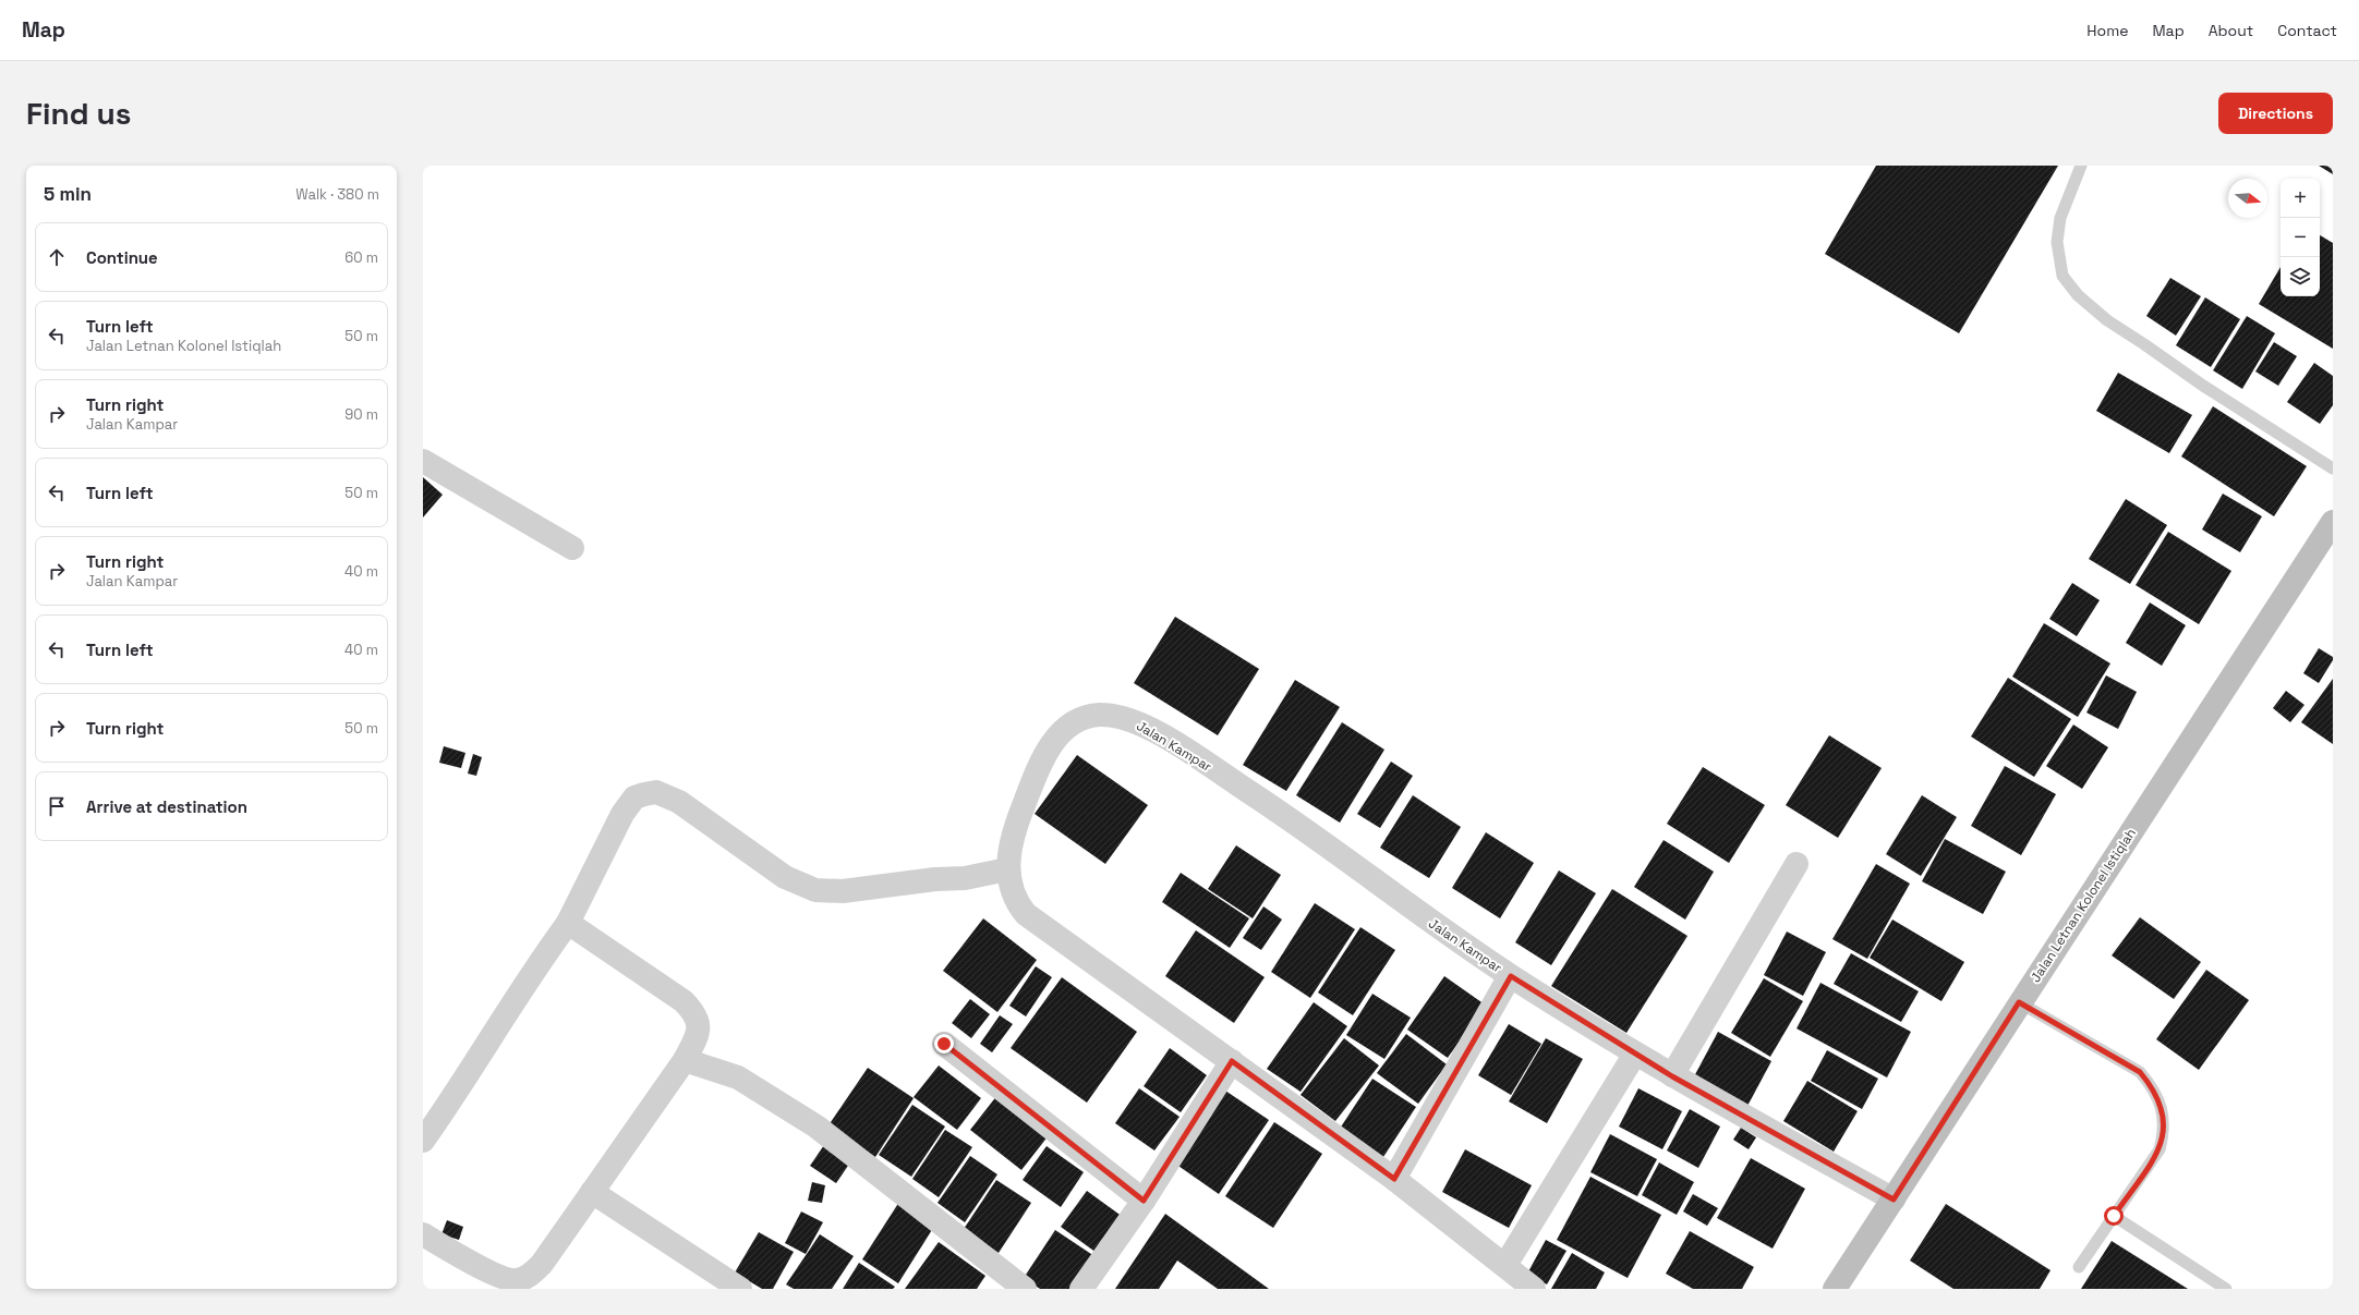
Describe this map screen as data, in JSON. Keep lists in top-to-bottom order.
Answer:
{
  "streets": {
    "street": ["Jalan Kampar", "Jalan Letnan Kolonel Istiqlah"]
  },
  "crossings": [
    ["Jalan Kampar", "Jalan Letnan Kolonel Istiqlah"]
  ],
  "north": "right",
  "page": {
    "header": "Map",
    "nav": [
      "Home",
      "Map",
      "About",
      "Contact"
    ],
    "buttons": "Directions",
    "title": "Find us",
    "heading": ["5 min", "Walk · 380 m"],
    "map_buttons": ["+", "−"],
    "list": [
      ["Continue", "60 m"],
      ["Turn left", "Jalan Letnan Kolonel Istiqlah", "50 m"],
      ["Turn right", "Jalan Kampar", "90 m"],
      ["Turn left", "50 m"],
      ["Turn right", "Jalan Kampar", "40 m"],
      ["Turn left", "40 m"],
      ["Turn right", "50 m"],
      "Arrive at destination"
    ]
  }
}
